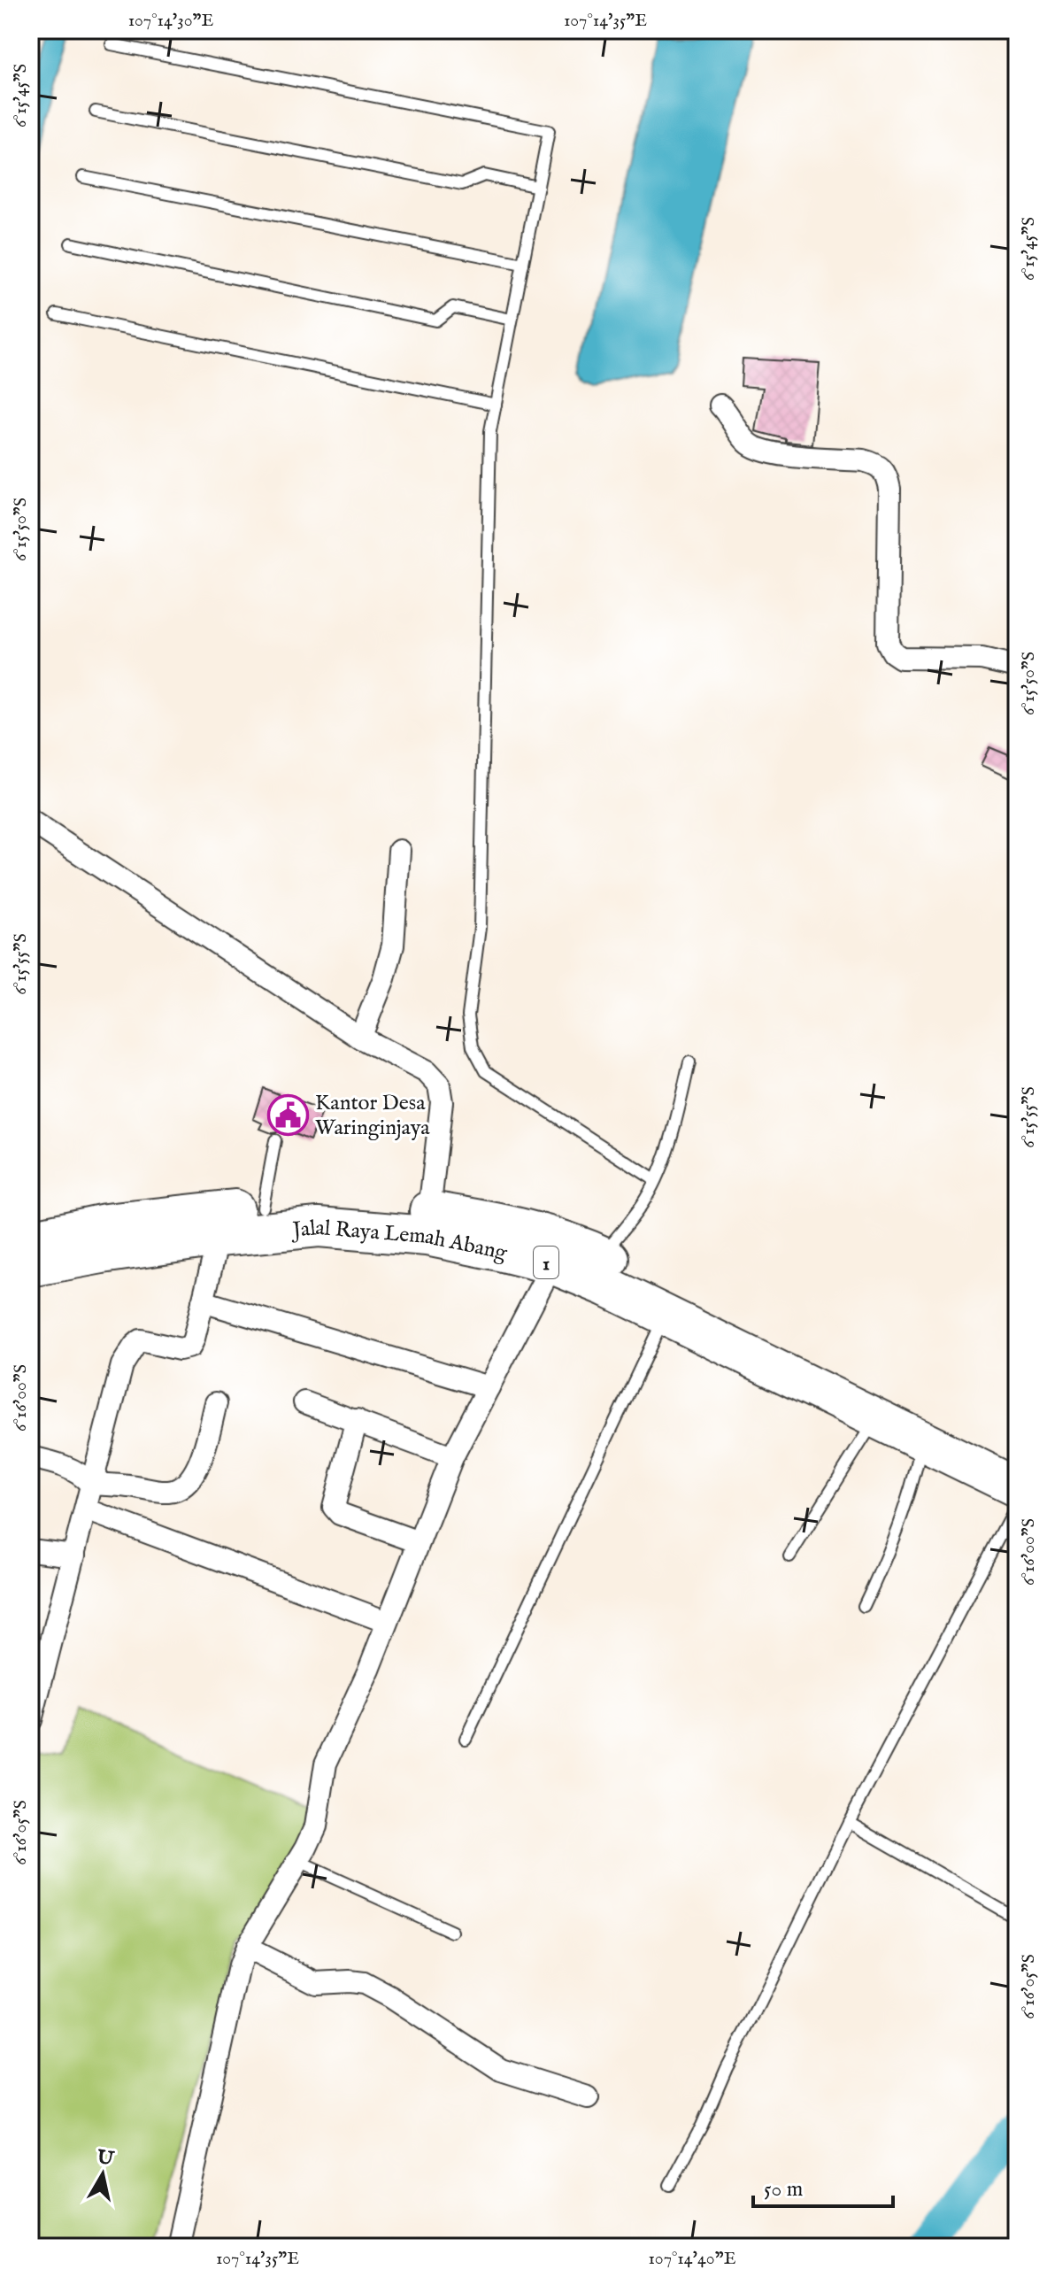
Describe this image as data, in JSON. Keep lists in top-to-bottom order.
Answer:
{
  "streets": {
    "highway": ["Jalal Raya Lemah Abang", "1"]
  },
  "places": {
    "public building": ["Kantor Desa Waringinjaya"]
  },
  "scale_bar": "50 m",
  "north": "top",
  "coordinates": [
    "107°14'30\"E",
    "107°14'35\"E",
    "6°15'45\"S",
    "6°15'50\"S",
    "6°15'55\"S",
    "6°16'00\"S",
    "6°16'05\"S",
    "107°14'40\"E"
  ]
}
